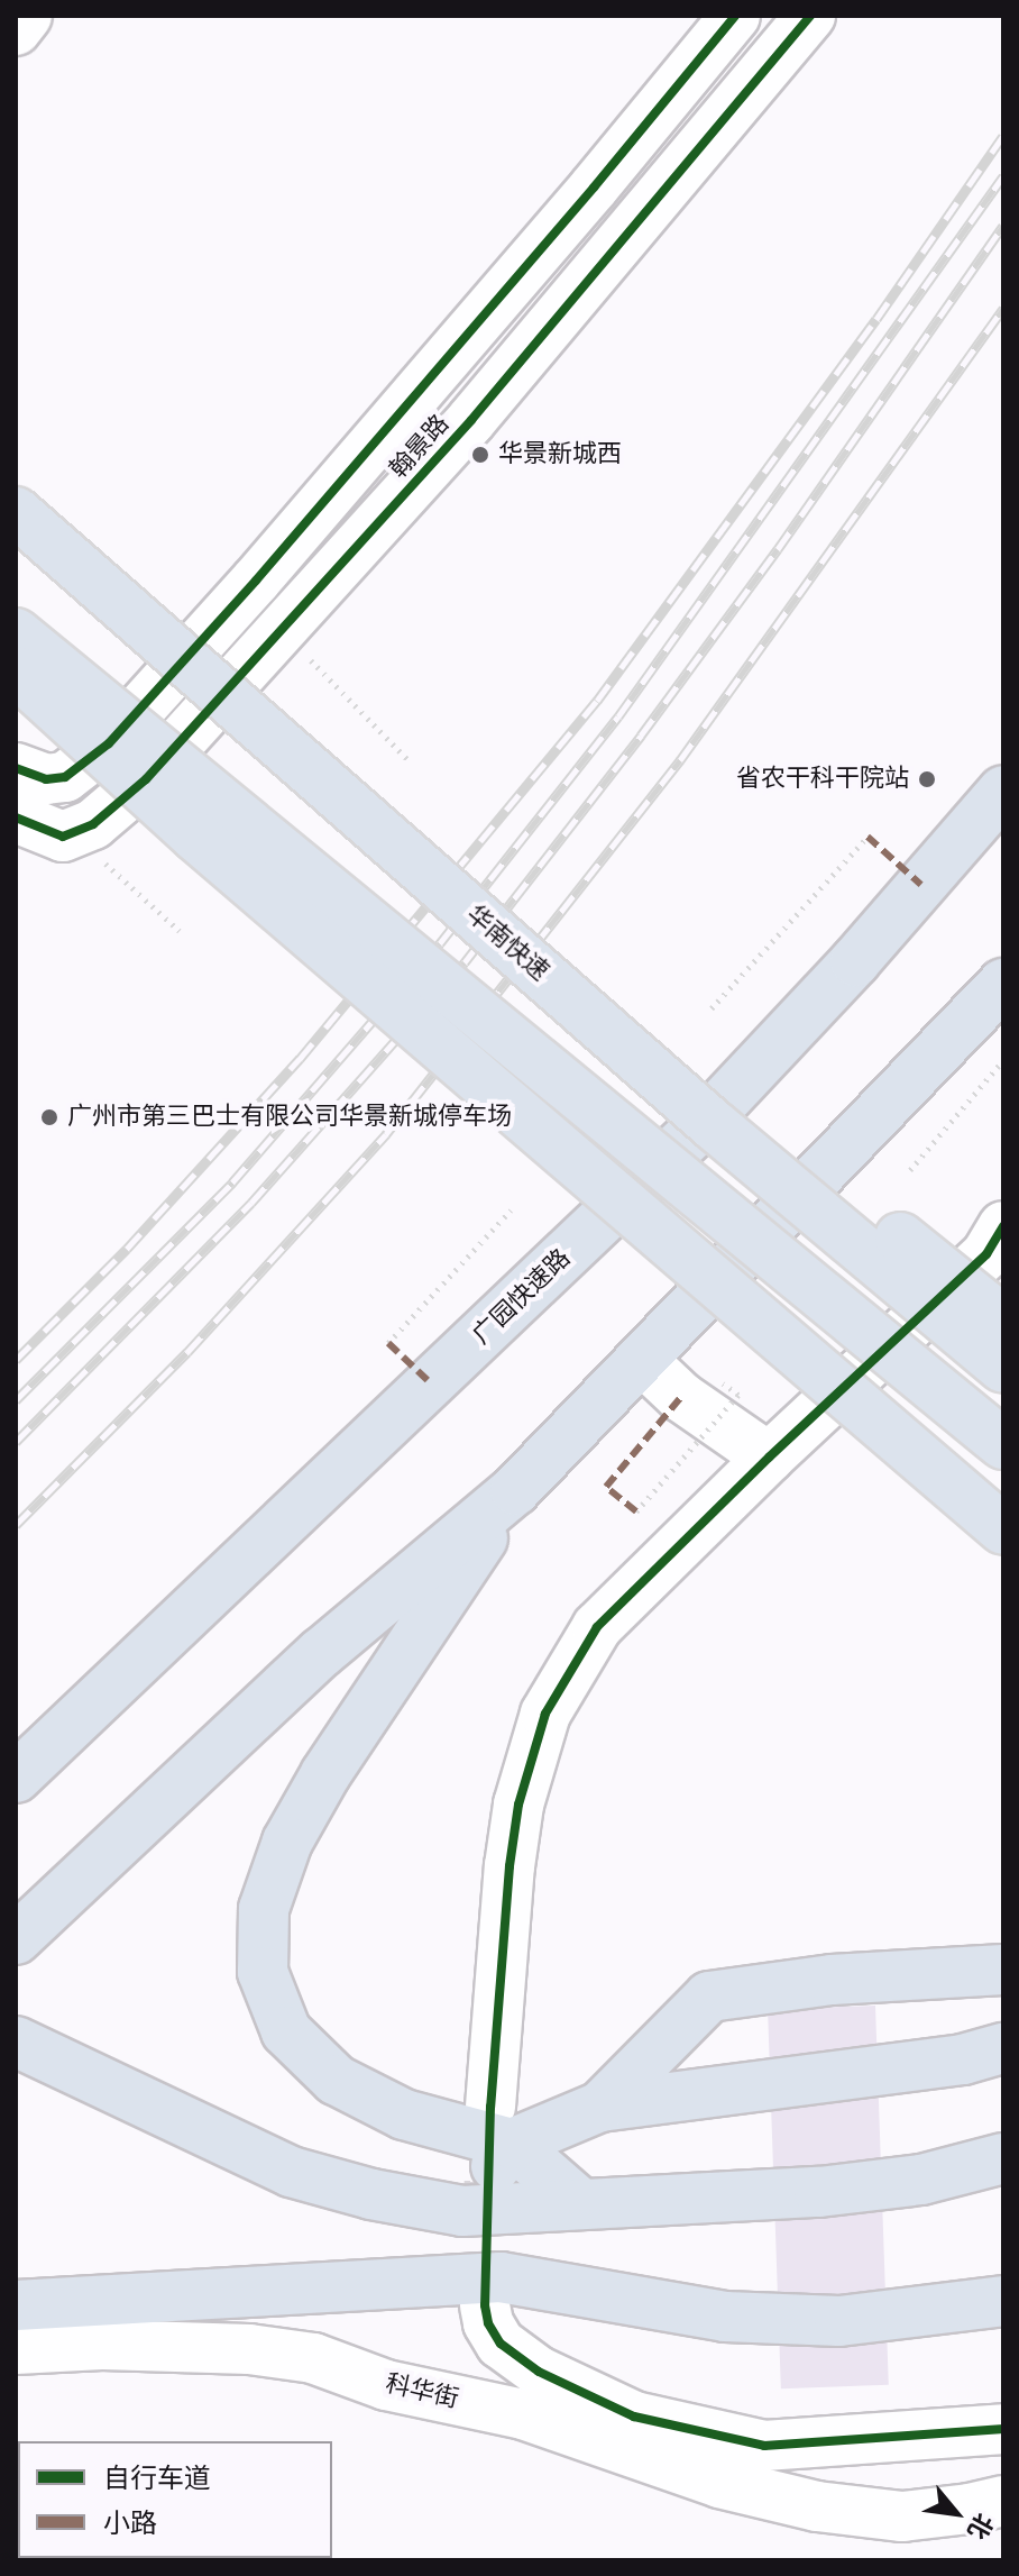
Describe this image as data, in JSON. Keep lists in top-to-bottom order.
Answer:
{
  "streets": {
    "highway": ["华南快速", "广园快速路"],
    "street": ["翰景路", "科华街"]
  },
  "places": ["华景新城西", "省农干科干院站", "广州市第三巴士有限公司华景新城停车场"],
  "legend": ["自行车道", "小路"],
  "north": "bottom right"
}
